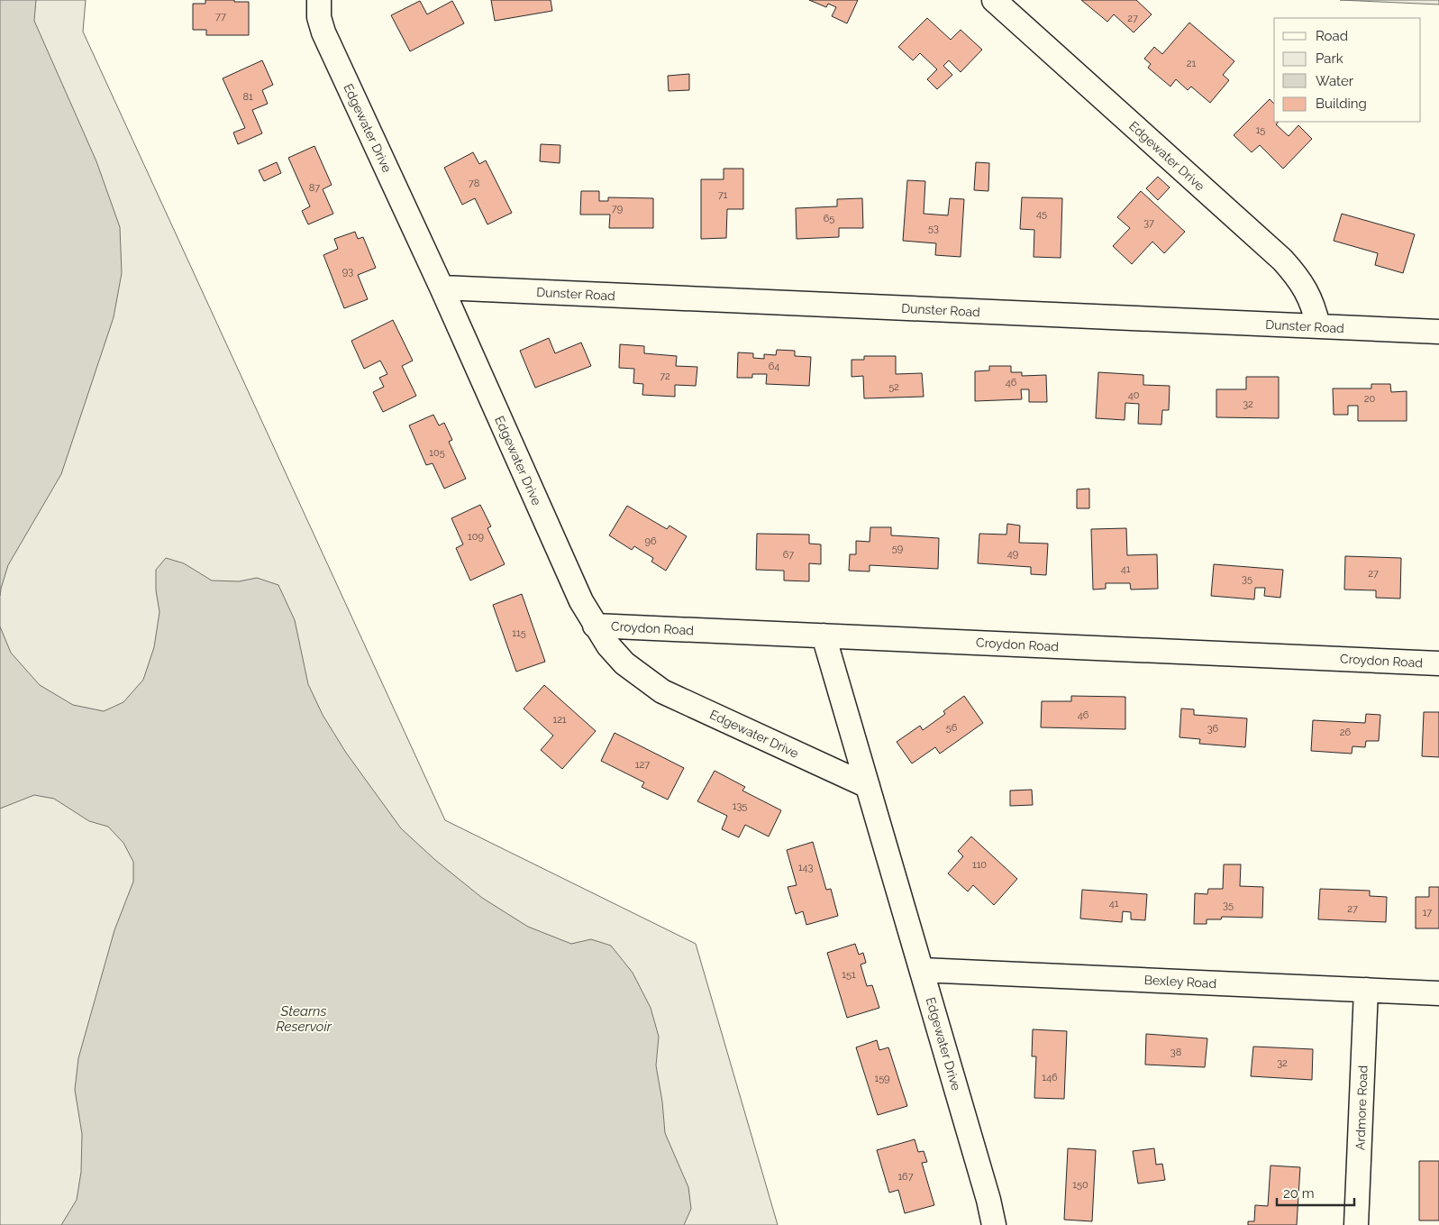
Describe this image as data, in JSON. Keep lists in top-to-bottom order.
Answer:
{
  "streets": {
    "street": [
      "Edgewater Drive",
      "Dunster Road",
      "Croydon Road",
      "Bexley Road",
      "Ardmore Road"
    ]
  },
  "crossings": [
    ["Edgewater Drive", "Dunster Road"],
    ["Edgewater Drive", "Croydon Road"],
    ["Edgewater Drive", "Bexley Road"],
    ["Bexley Road", "Ardmore Road"]
  ],
  "water": ["Stearns Reservoir"],
  "house_numbers": [
    "77",
    "27",
    "21",
    "81",
    "15",
    "78",
    "87",
    "71",
    "79",
    "45",
    "65",
    "37",
    "53",
    "93",
    "64",
    "72",
    "46",
    "52",
    "40",
    "20",
    "32",
    "105",
    "109",
    "96",
    "59",
    "49",
    "67",
    "41",
    "27",
    "35",
    "115",
    "46",
    "121",
    "56",
    "36",
    "26",
    "127",
    "135",
    "110",
    "143",
    "41",
    "35",
    "27",
    "17",
    "151",
    "38",
    "32",
    "146",
    "159",
    "167",
    "150"
  ],
  "legend": [
    "Road",
    "Park",
    "Water",
    "Building"
  ],
  "scale_bar": "20 m"
}
